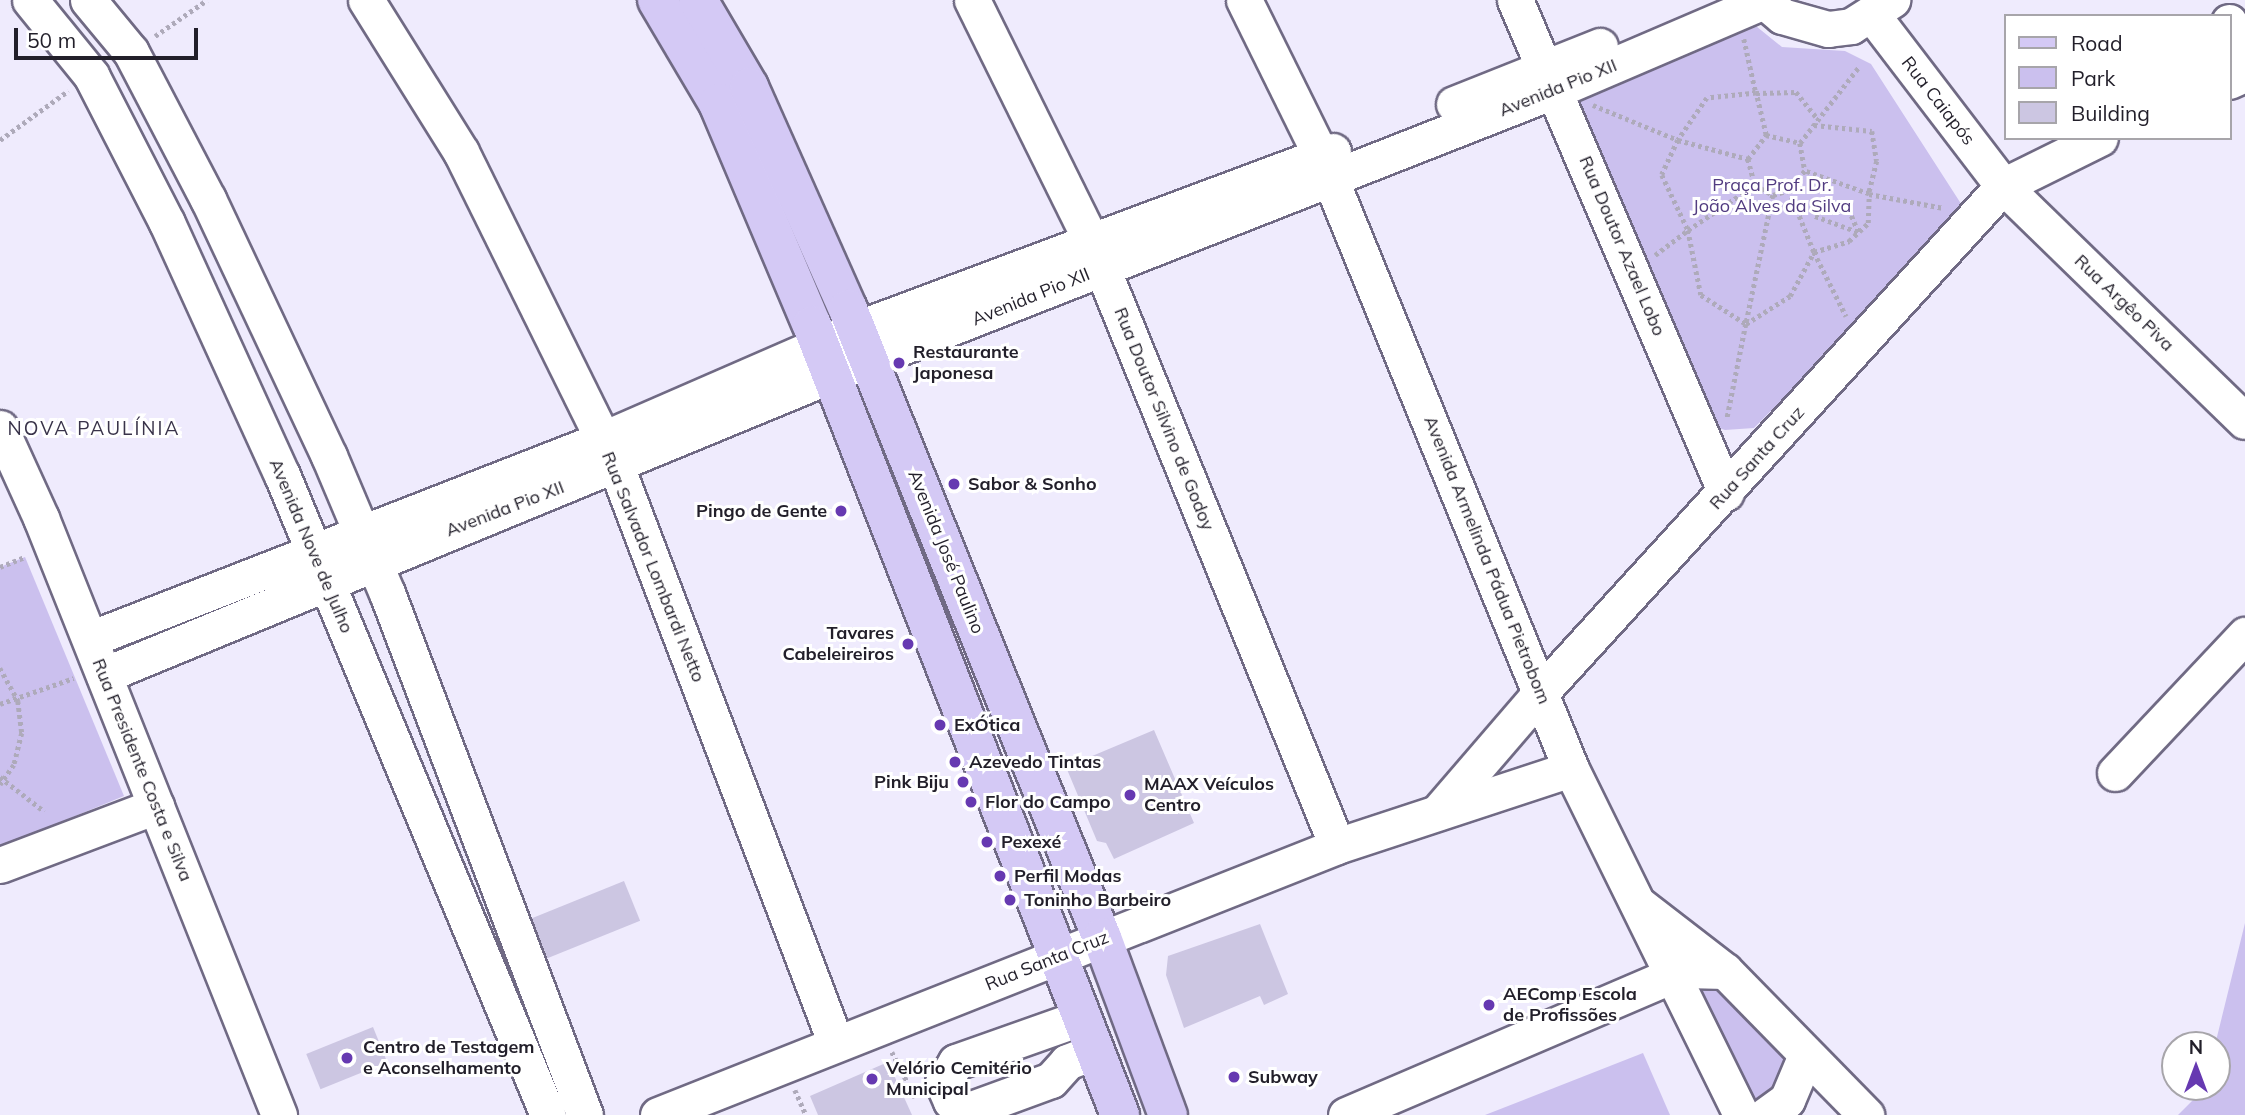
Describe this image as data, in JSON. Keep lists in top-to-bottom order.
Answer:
{
  "streets": {
    "main road": ["Avenida José Paulino"],
    "street": [
      "Avenida Pio XII",
      "Rua Caiapós",
      "Rua Doutor Azael Lobo",
      "Rua Argêo Piva",
      "Rua Doutor Silvino de Godoy",
      "Rua Santa Cruz",
      "Avenida Nove de Julho",
      "Avenida Armelinda Pádua Pietrobom",
      "Rua Salvador Lombardi Netto",
      "Rua Presidente Costa e Silva"
    ]
  },
  "crossings": [
    ["Avenida Pio XII", "Rua Doutor Azael Lobo"],
    ["Avenida Pio XII", "Rua Doutor Silvino de Godoy"],
    ["Avenida Pio XII", "Avenida Nove de Julho"],
    ["Avenida Pio XII", "Avenida José Paulino"],
    ["Avenida Pio XII", "Avenida Armelinda Pádua Pietrobom"],
    ["Avenida Pio XII", "Rua Salvador Lombardi Netto"],
    ["Avenida Pio XII", "Rua Presidente Costa e Silva"],
    ["Rua Caiapós", "Rua Argêo Piva"],
    ["Rua Caiapós", "Rua Santa Cruz"],
    ["Rua Doutor Azael Lobo", "Rua Santa Cruz"],
    ["Rua Argêo Piva", "Rua Santa Cruz"],
    ["Rua Doutor Silvino de Godoy", "Rua Santa Cruz"],
    ["Rua Santa Cruz", "Avenida José Paulino"],
    ["Rua Santa Cruz", "Avenida Armelinda Pádua Pietrobom"],
    ["Rua Santa Cruz", "Rua Salvador Lombardi Netto"]
  ],
  "districts": ["NOVA PAULÍNIA"],
  "parks": ["Praça Prof. Dr. João Alves da Silva"],
  "places": [
    "Restaurante Japonesa",
    "Sabor & Sonho",
    "Pingo de Gente",
    "Tavares Cabeleireiros",
    "ExÓtica",
    "Azevedo Tintas",
    "Pink Biju",
    "MAAX Veículos Centro",
    "Flor do Campo",
    "Pexexé",
    "Perfil Modas",
    "Toninho Barbeiro",
    "AEComp Escola de Profissões",
    "Centro de Testagem e Aconselhamento",
    "Subway",
    "Velório Cemitério Municipal"
  ],
  "legend": ["Road", "Park", "Building"],
  "scale_bar": "50 m",
  "north": "top"
}
